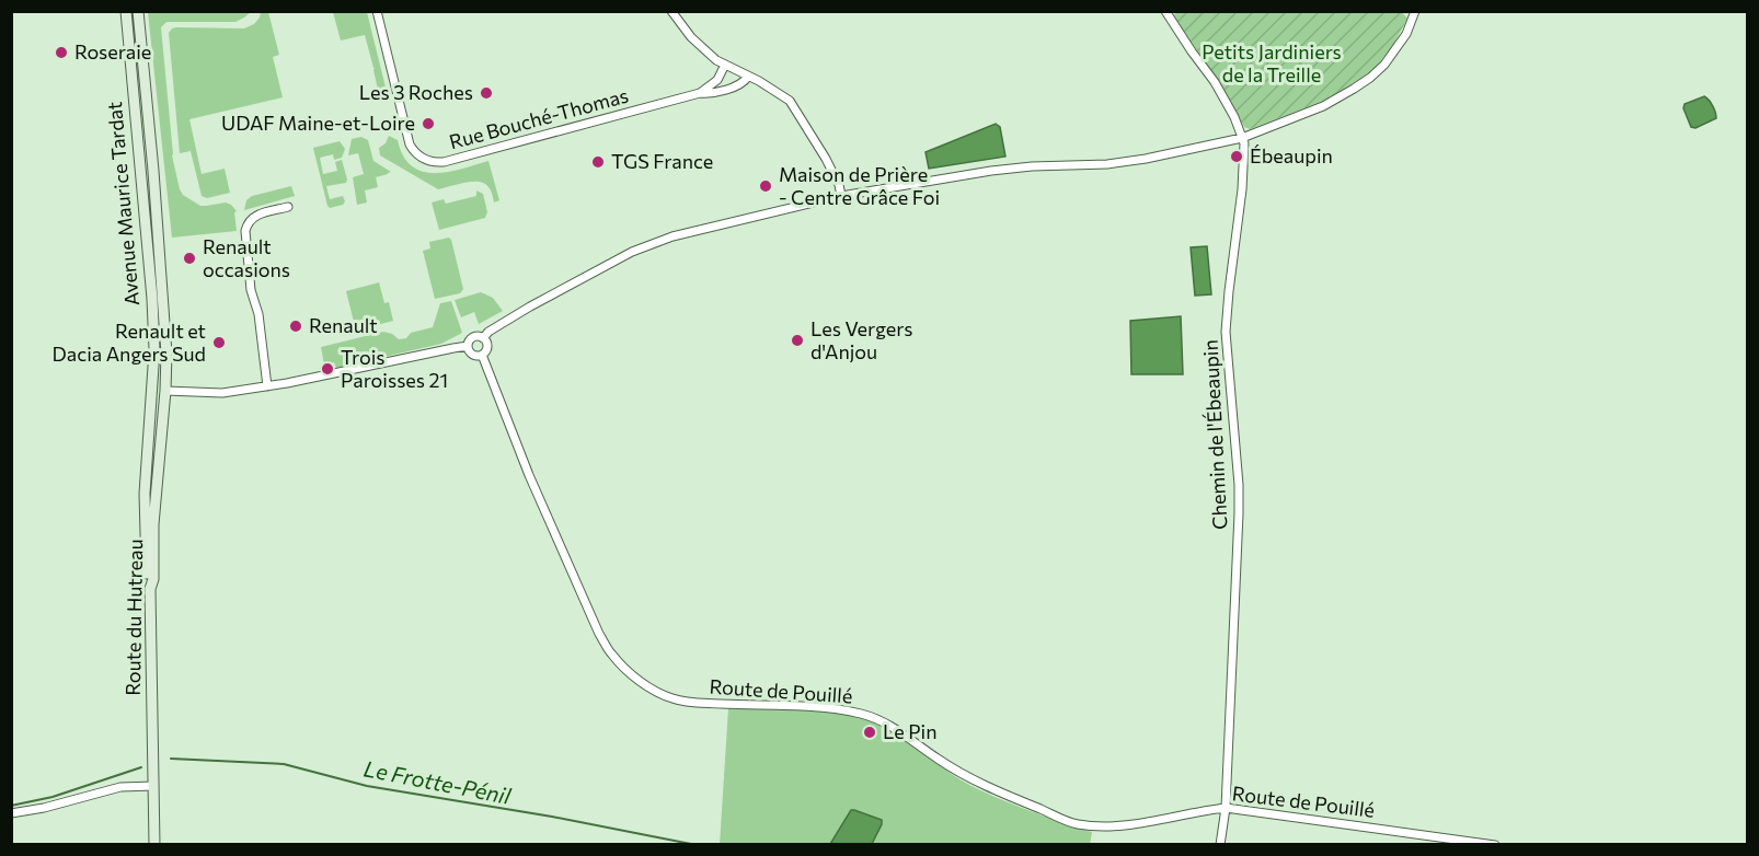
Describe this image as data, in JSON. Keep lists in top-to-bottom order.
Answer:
{
  "streets": {
    "street": [
      "Rue Bouché-Thomas",
      "Avenue Maurice Tardat",
      "Chemin de l'Ébeaupin",
      "Route du Hutreau",
      "Route de Pouillé"
    ]
  },
  "crossings": [
    ["Avenue Maurice Tardat", "Route du Hutreau"],
    ["Chemin de l'Ébeaupin", "Route de Pouillé"]
  ],
  "water": ["Le Frotte-Pénil"],
  "parks": ["Petits Jardiniers de la Treille"],
  "places": [
    "Roseraie",
    "Les 3 Roches",
    "UDAF Maine-et-Loire",
    "Ébeaupin",
    "TGS France",
    "Maison de Prière - Centre Grâce Foi",
    "Renault occasions",
    "Renault",
    "Les Vergers d'Anjou",
    "Renault et Dacia Angers Sud",
    "Trois Paroisses 21",
    "Le Pin"
  ]
}
